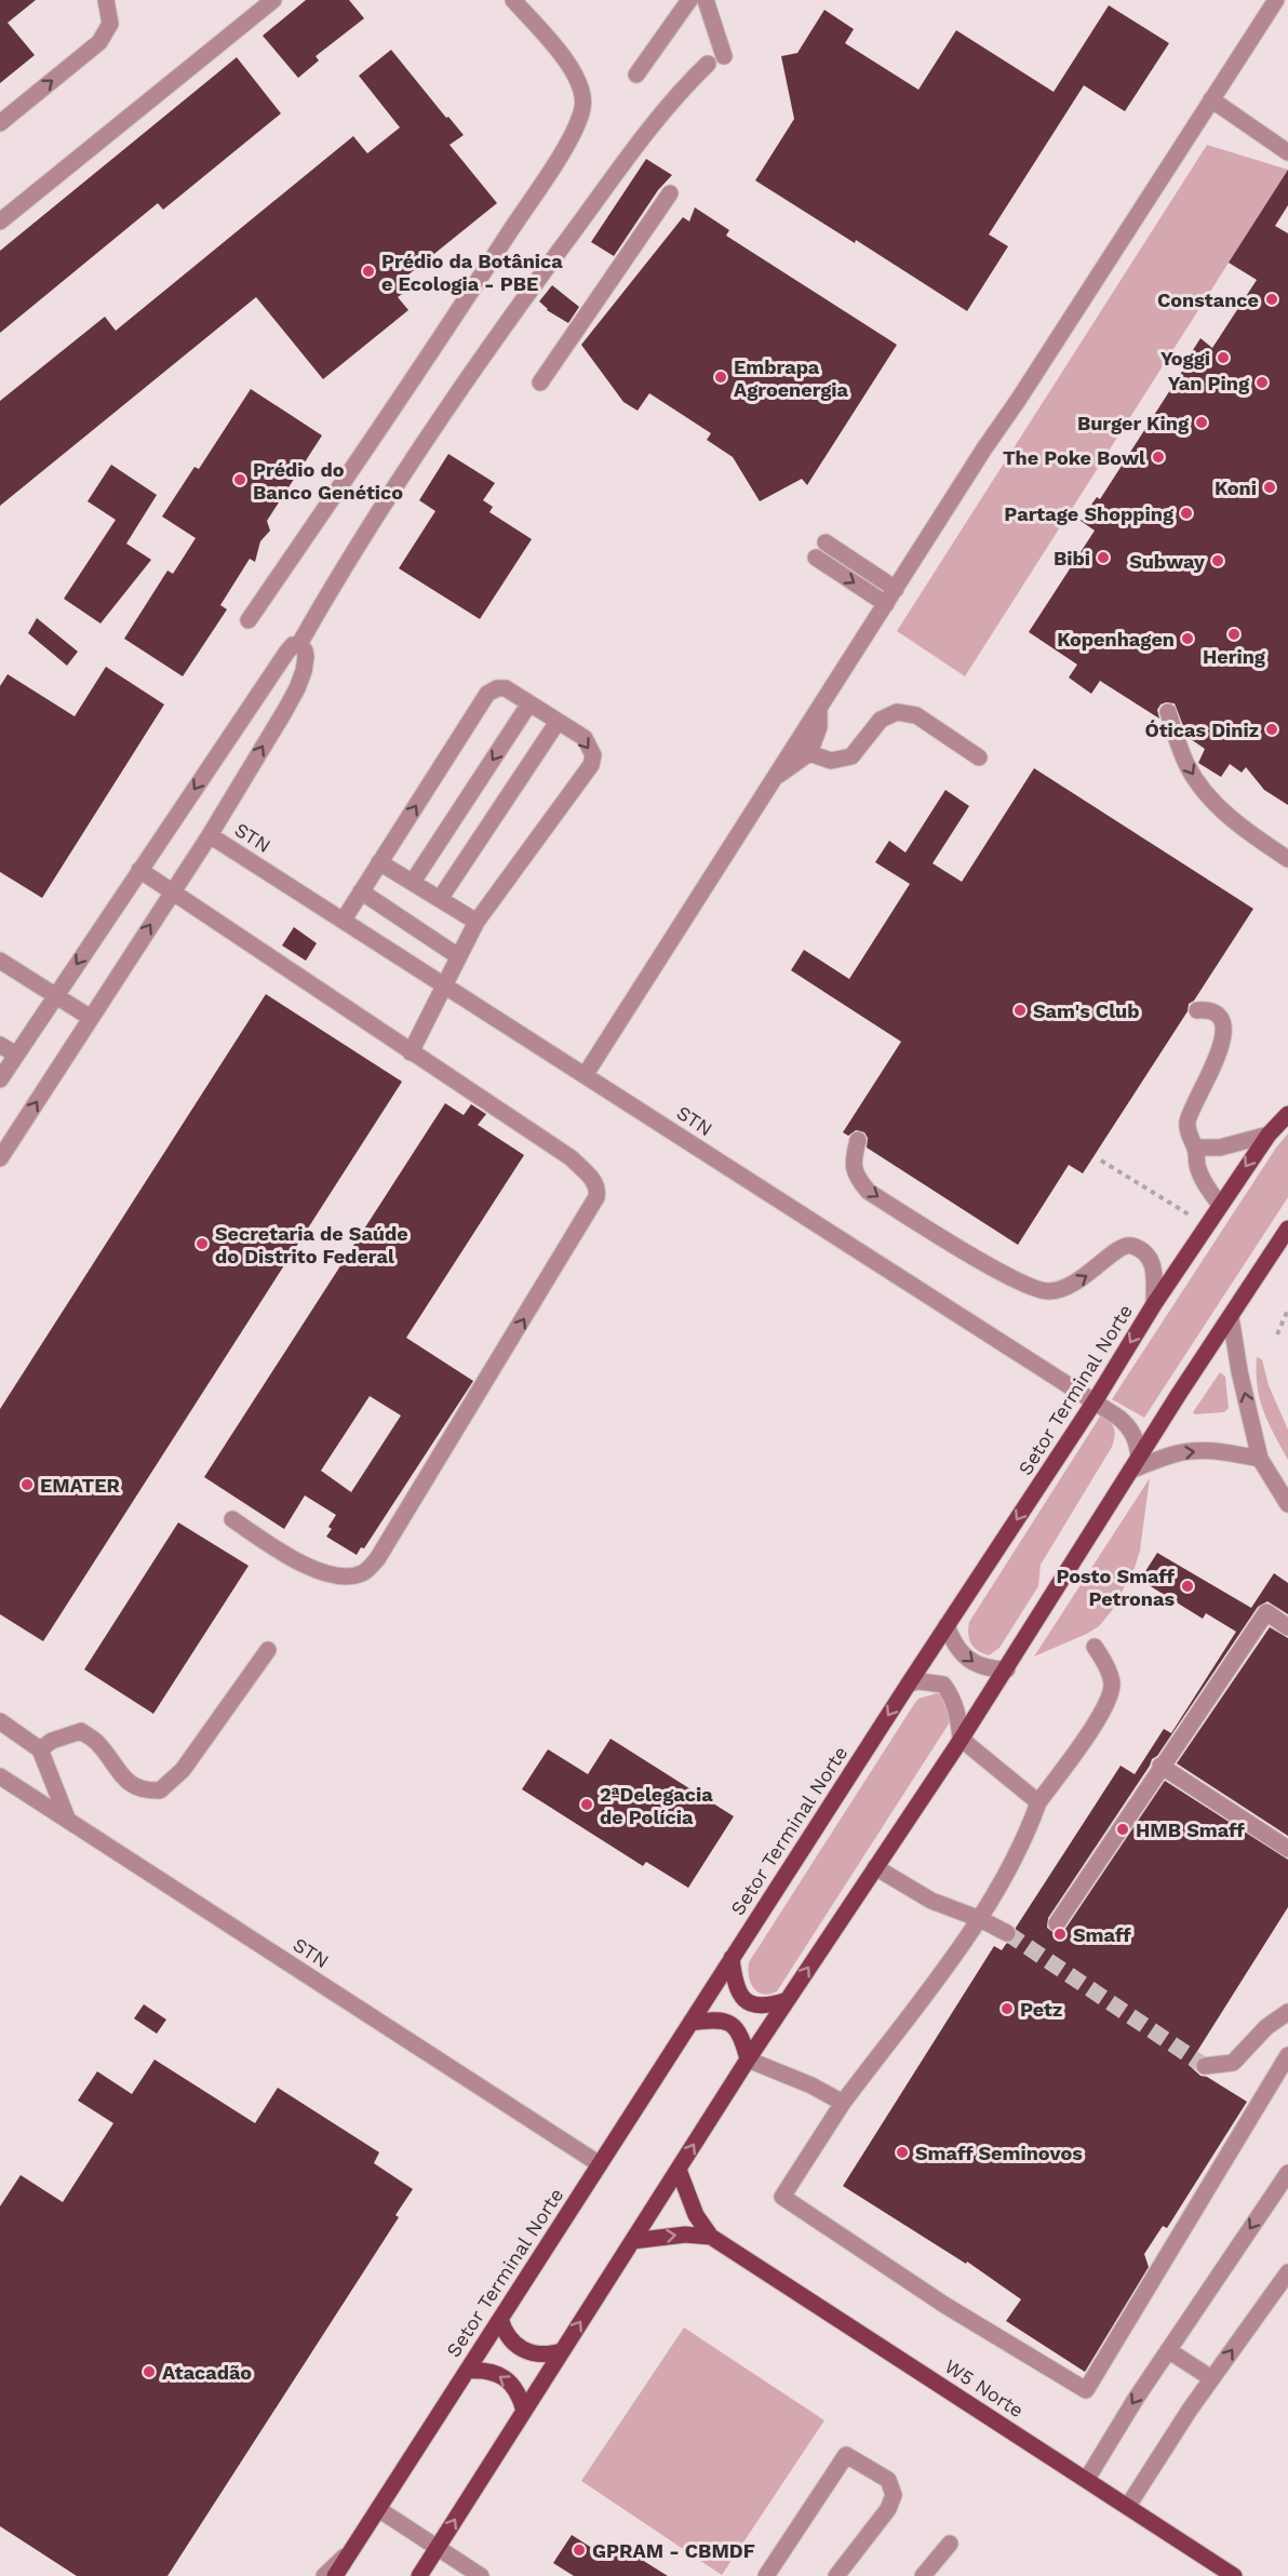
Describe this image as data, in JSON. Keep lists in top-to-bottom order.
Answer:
{
  "streets": {
    "main road": ["Setor Terminal Norte", "W5 Norte"],
    "street": ["STN"]
  },
  "crossings": [
    ["STN", "Setor Terminal Norte"]
  ],
  "places": [
    "Prédio da Botânica e Ecologia - PBE",
    "Constance",
    "Yoggi",
    "Embrapa Agroenergia",
    "Yan Ping",
    "Burger King",
    "The Poke Bowl",
    "Prédio do Banco Genético",
    "Koni",
    "Partage Shopping",
    "Bibi",
    "Subway",
    "Hering",
    "Kopenhagen",
    "Óticas Diniz",
    "Sam's Club",
    "Secretaria de Saúde do Distrito Federal",
    "EMATER",
    "Posto Smaff Petronas",
    "2ªDelegacia de Polícia",
    "HMB Smaff",
    "Smaff",
    "Petz",
    "Smaff Seminovos",
    "Atacadão",
    "GPRAM - CBMDF"
  ]
}
